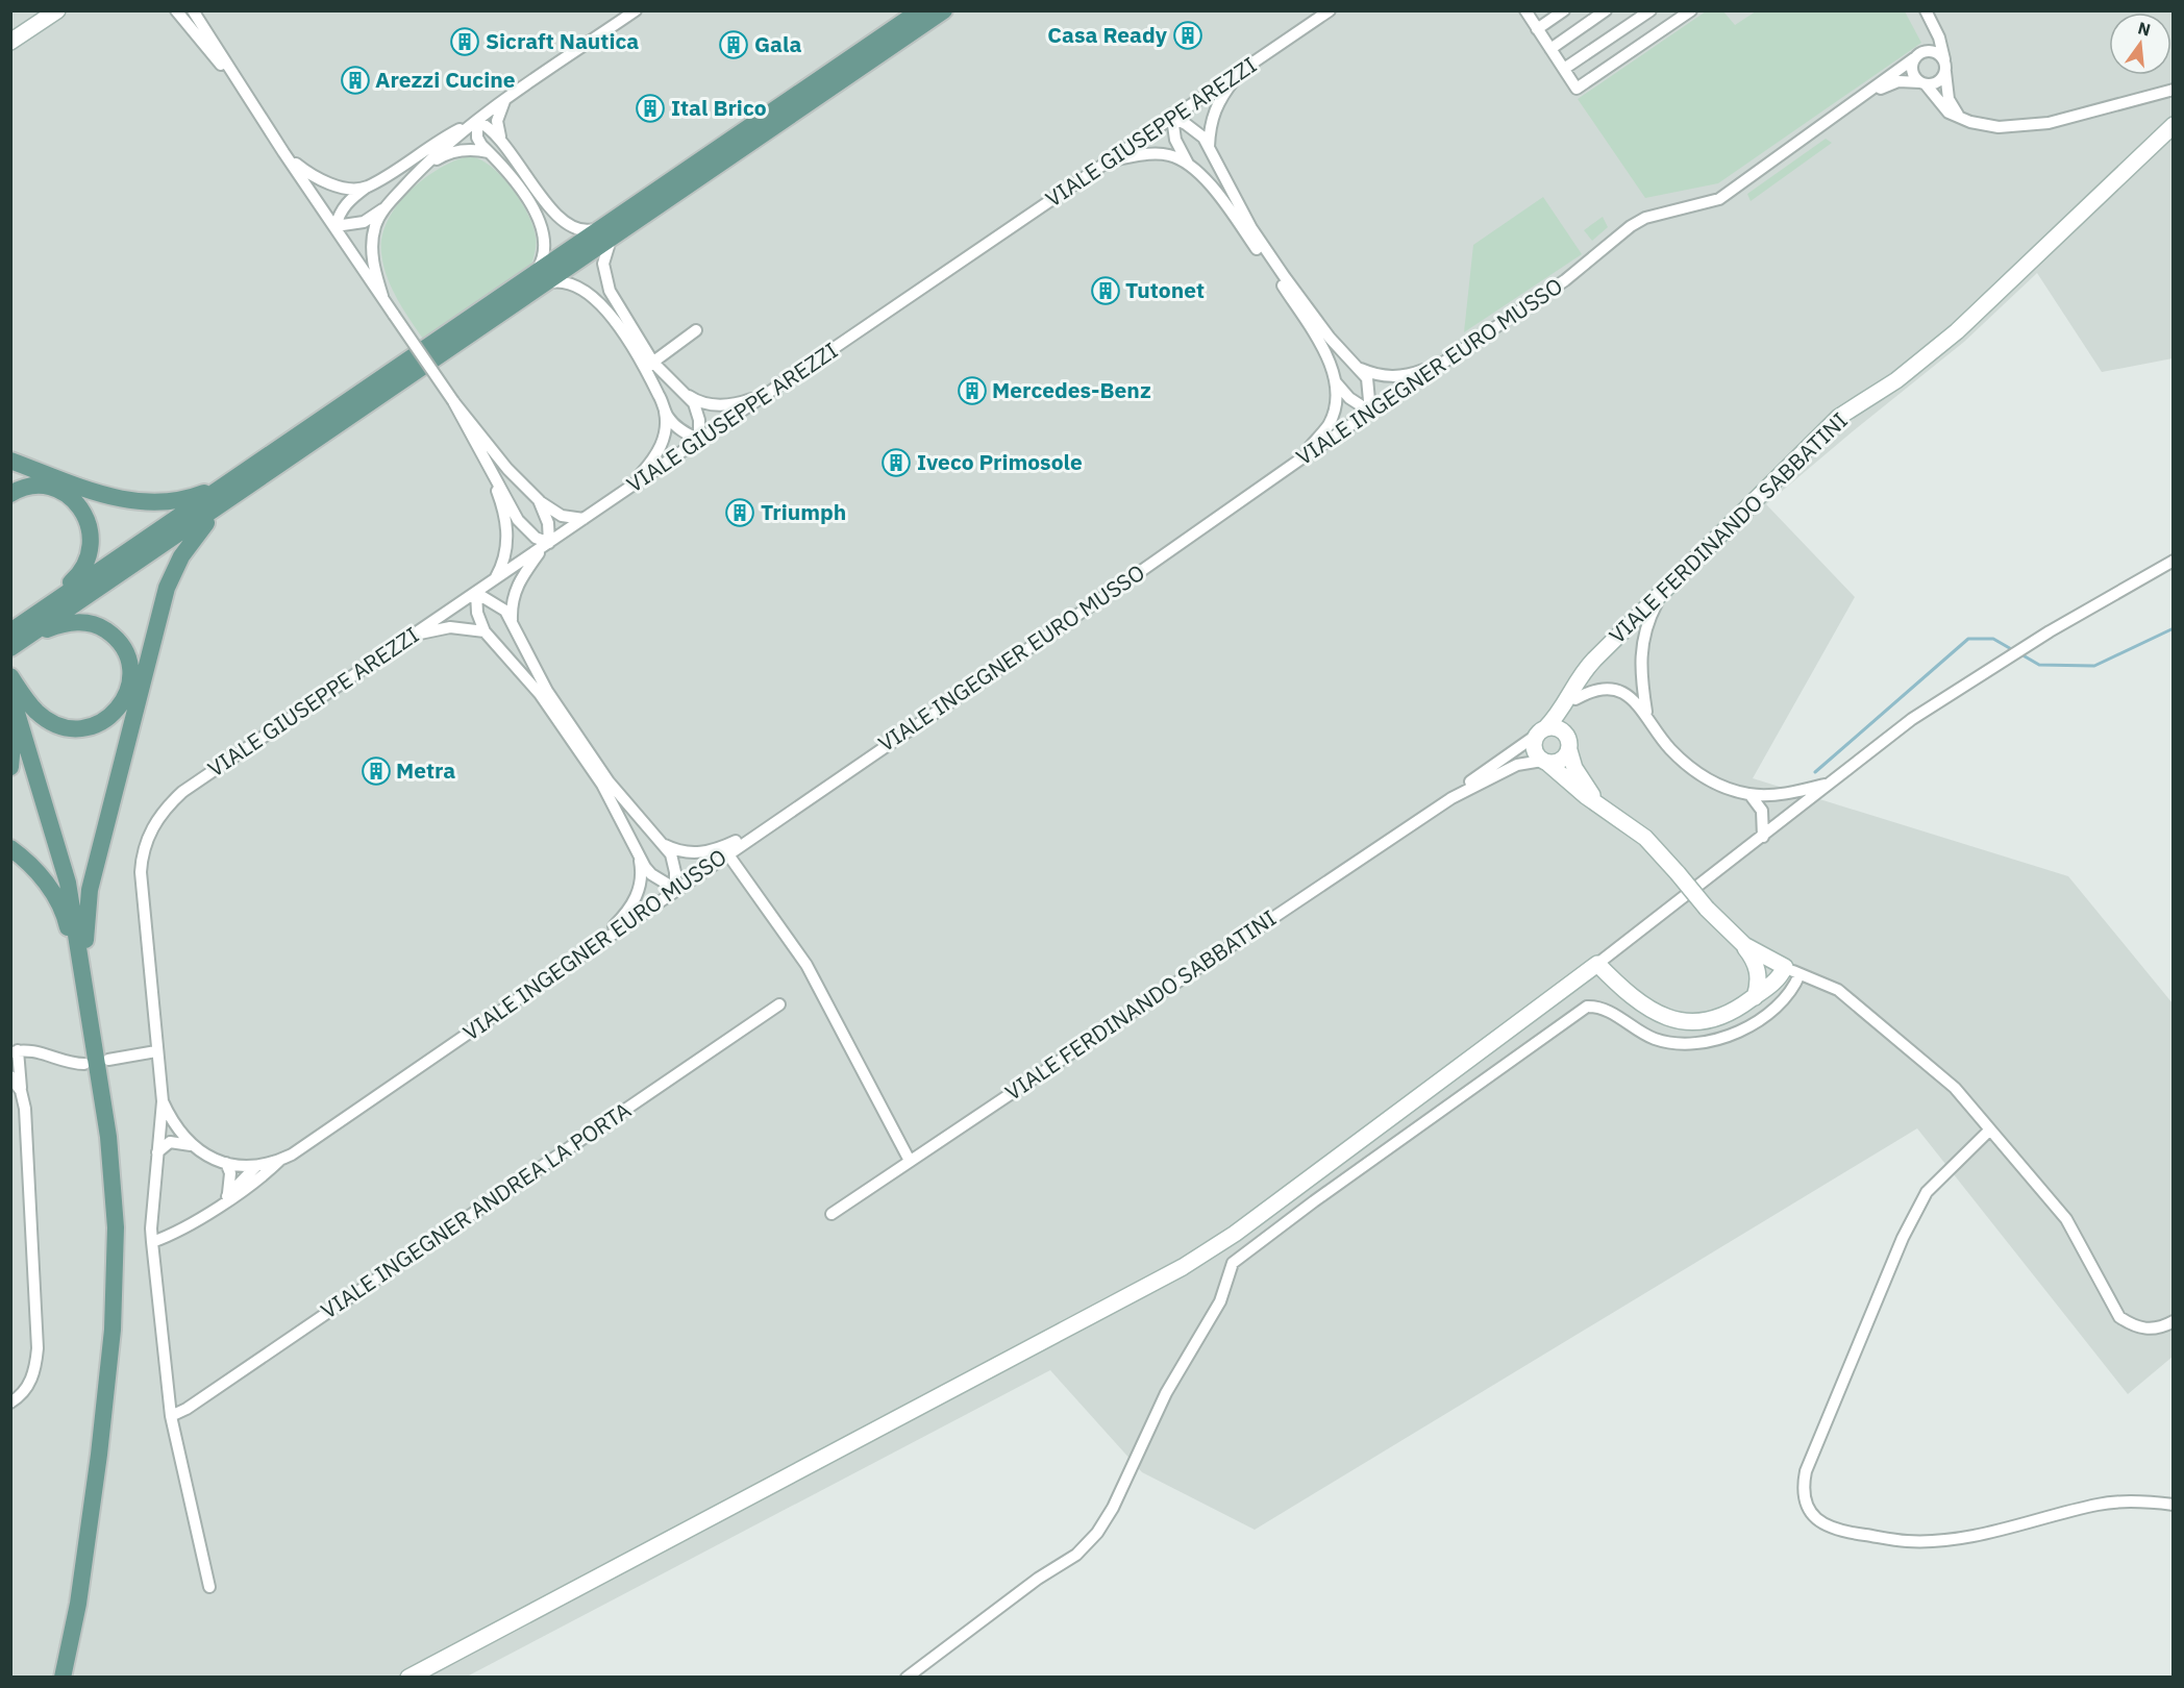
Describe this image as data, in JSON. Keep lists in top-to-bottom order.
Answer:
{
  "streets": {
    "street": [
      "VIALE GIUSEPPE AREZZI",
      "VIALE INGEGNER EURO MUSSO",
      "VIALE FERDINANDO SABBATINI",
      "VIALE INGEGNER ANDREA LA PORTA"
    ]
  },
  "places": {
    "building": [
      "Casa Ready",
      "Sicraft Nautica",
      "Gala",
      "Arezzi Cucine",
      "Ital Brico",
      "Tutonet",
      "Mercedes-Benz",
      "Iveco Primosole",
      "Triumph",
      "Metra"
    ]
  },
  "north": "top"
}
